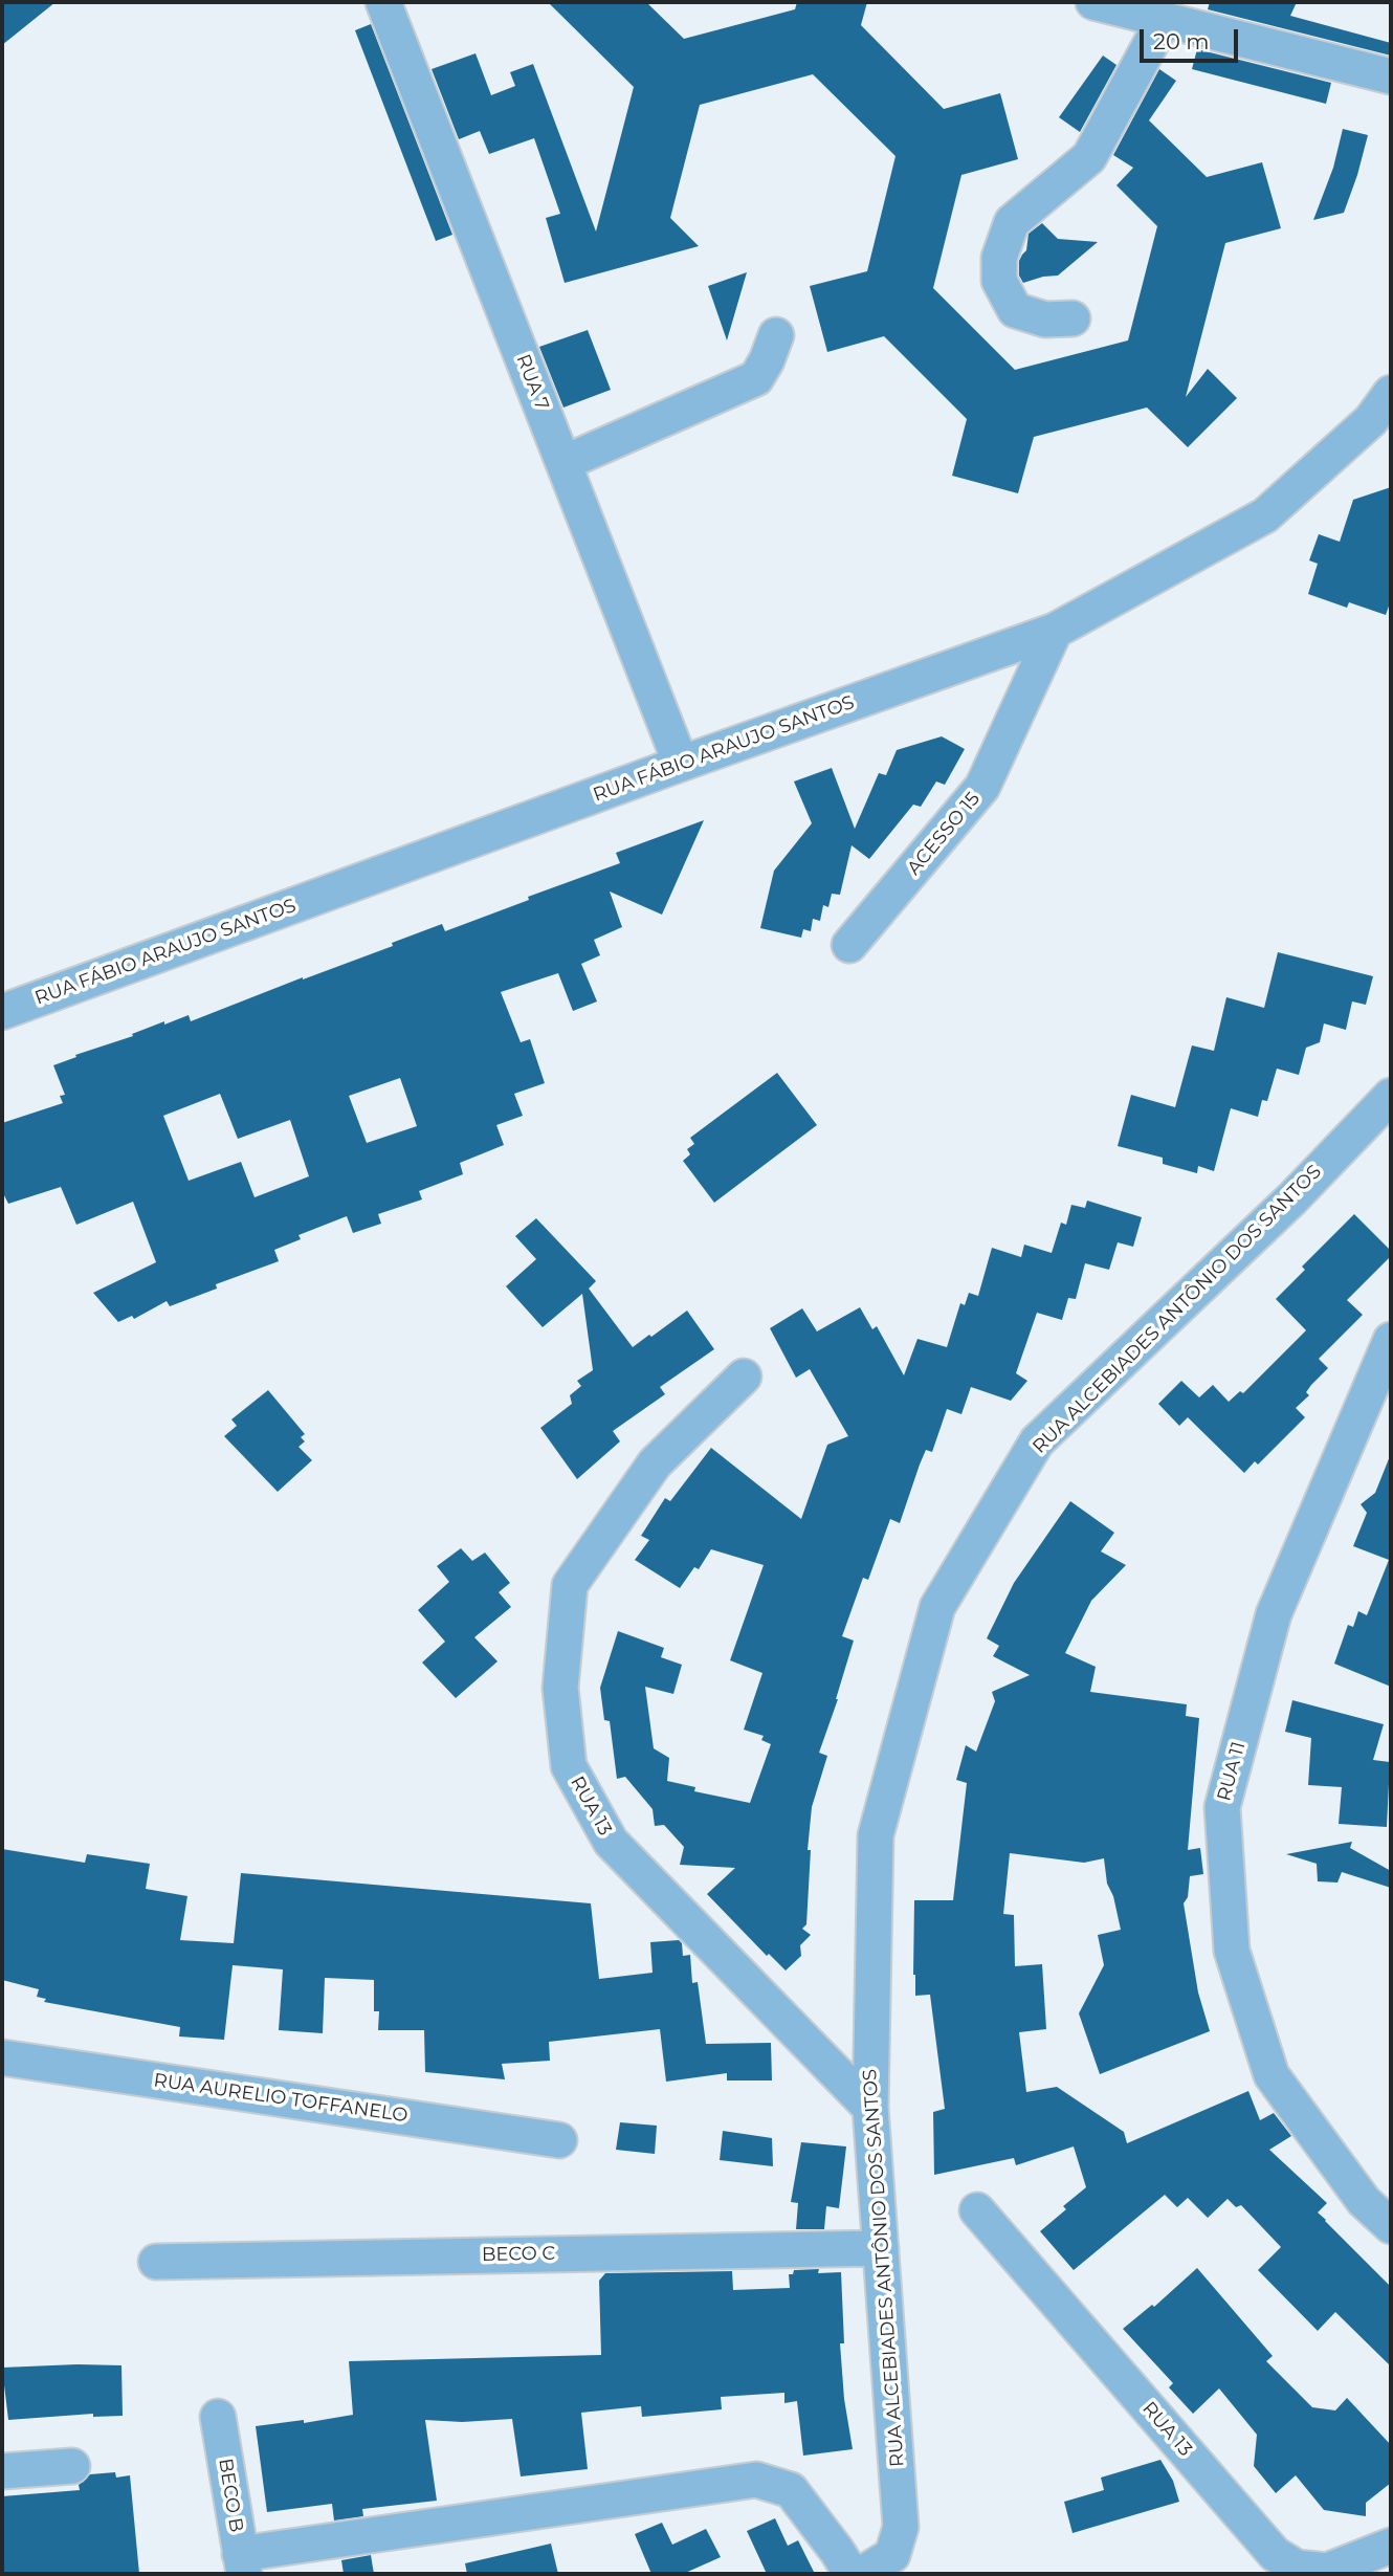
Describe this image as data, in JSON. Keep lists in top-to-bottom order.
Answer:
{
  "streets": {
    "street": [
      "RUA 7",
      "RUA FÁBIO ARAUJO SANTOS",
      "ACESSO 15",
      "RUA ALCEBIADES ANTÔNIO DOS SANTOS",
      "RUA 11",
      "RUA 13",
      "RUA AURELIO TOFFANELO",
      "BECO C",
      "BECO B"
    ]
  },
  "crossings": [
    ["RUA 7", "RUA FÁBIO ARAUJO SANTOS"],
    ["RUA FÁBIO ARAUJO SANTOS", "ACESSO 15"],
    ["RUA ALCEBIADES ANTÔNIO DOS SANTOS", "RUA 13"],
    ["RUA ALCEBIADES ANTÔNIO DOS SANTOS", "BECO C"]
  ],
  "scale_bar": "20 m"
}
